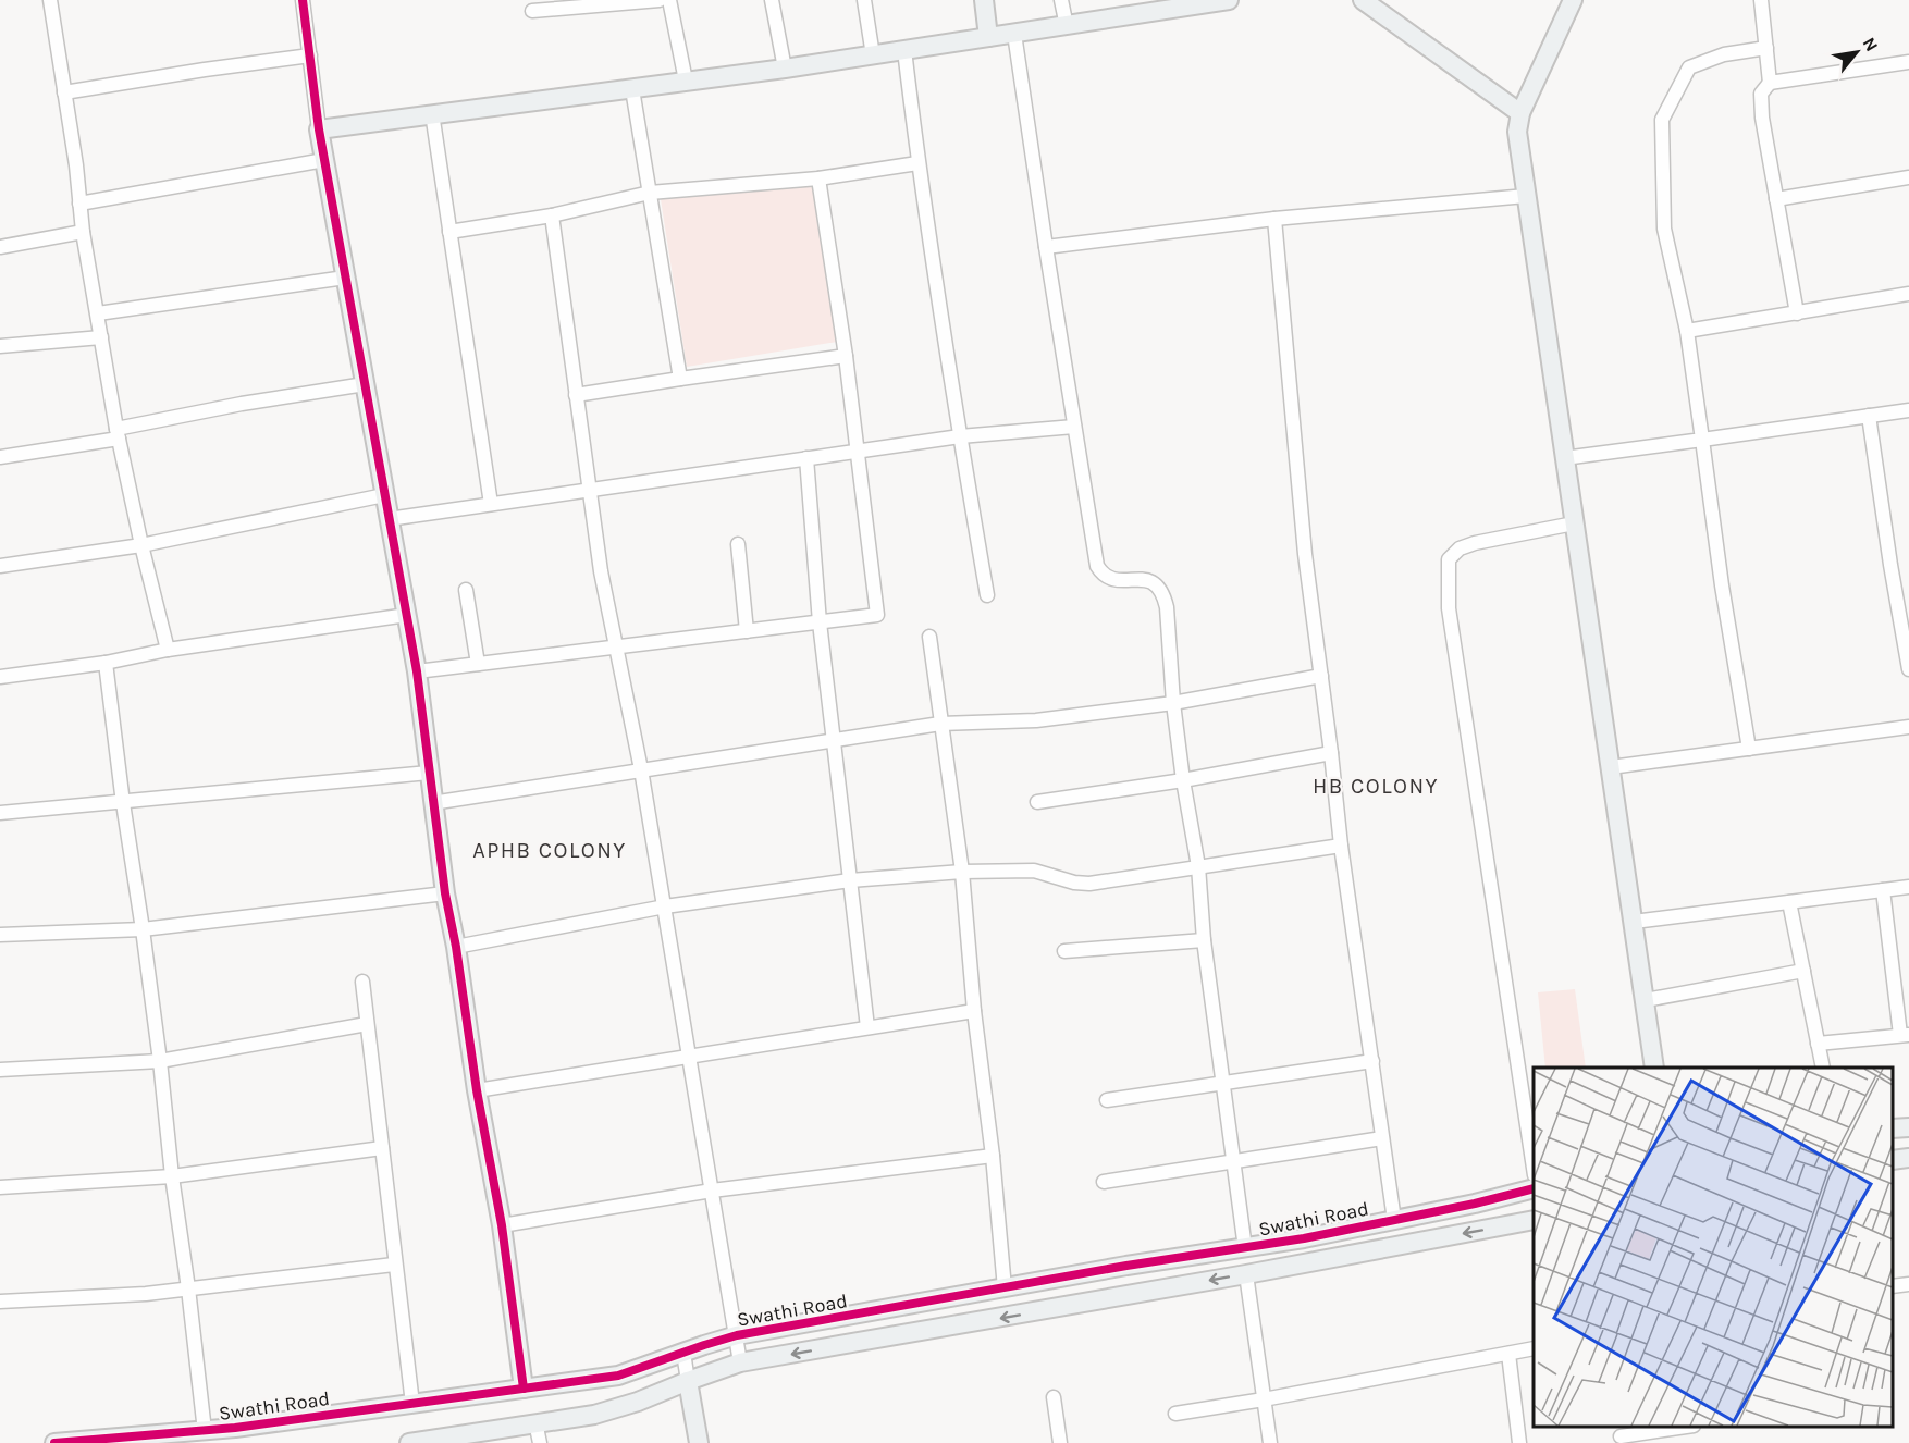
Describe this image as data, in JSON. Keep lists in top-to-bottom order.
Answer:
{
  "streets": {
    "street": ["Swathi Road"]
  },
  "districts": ["HB COLONY", "APHB COLONY"],
  "north": "top right"
}
